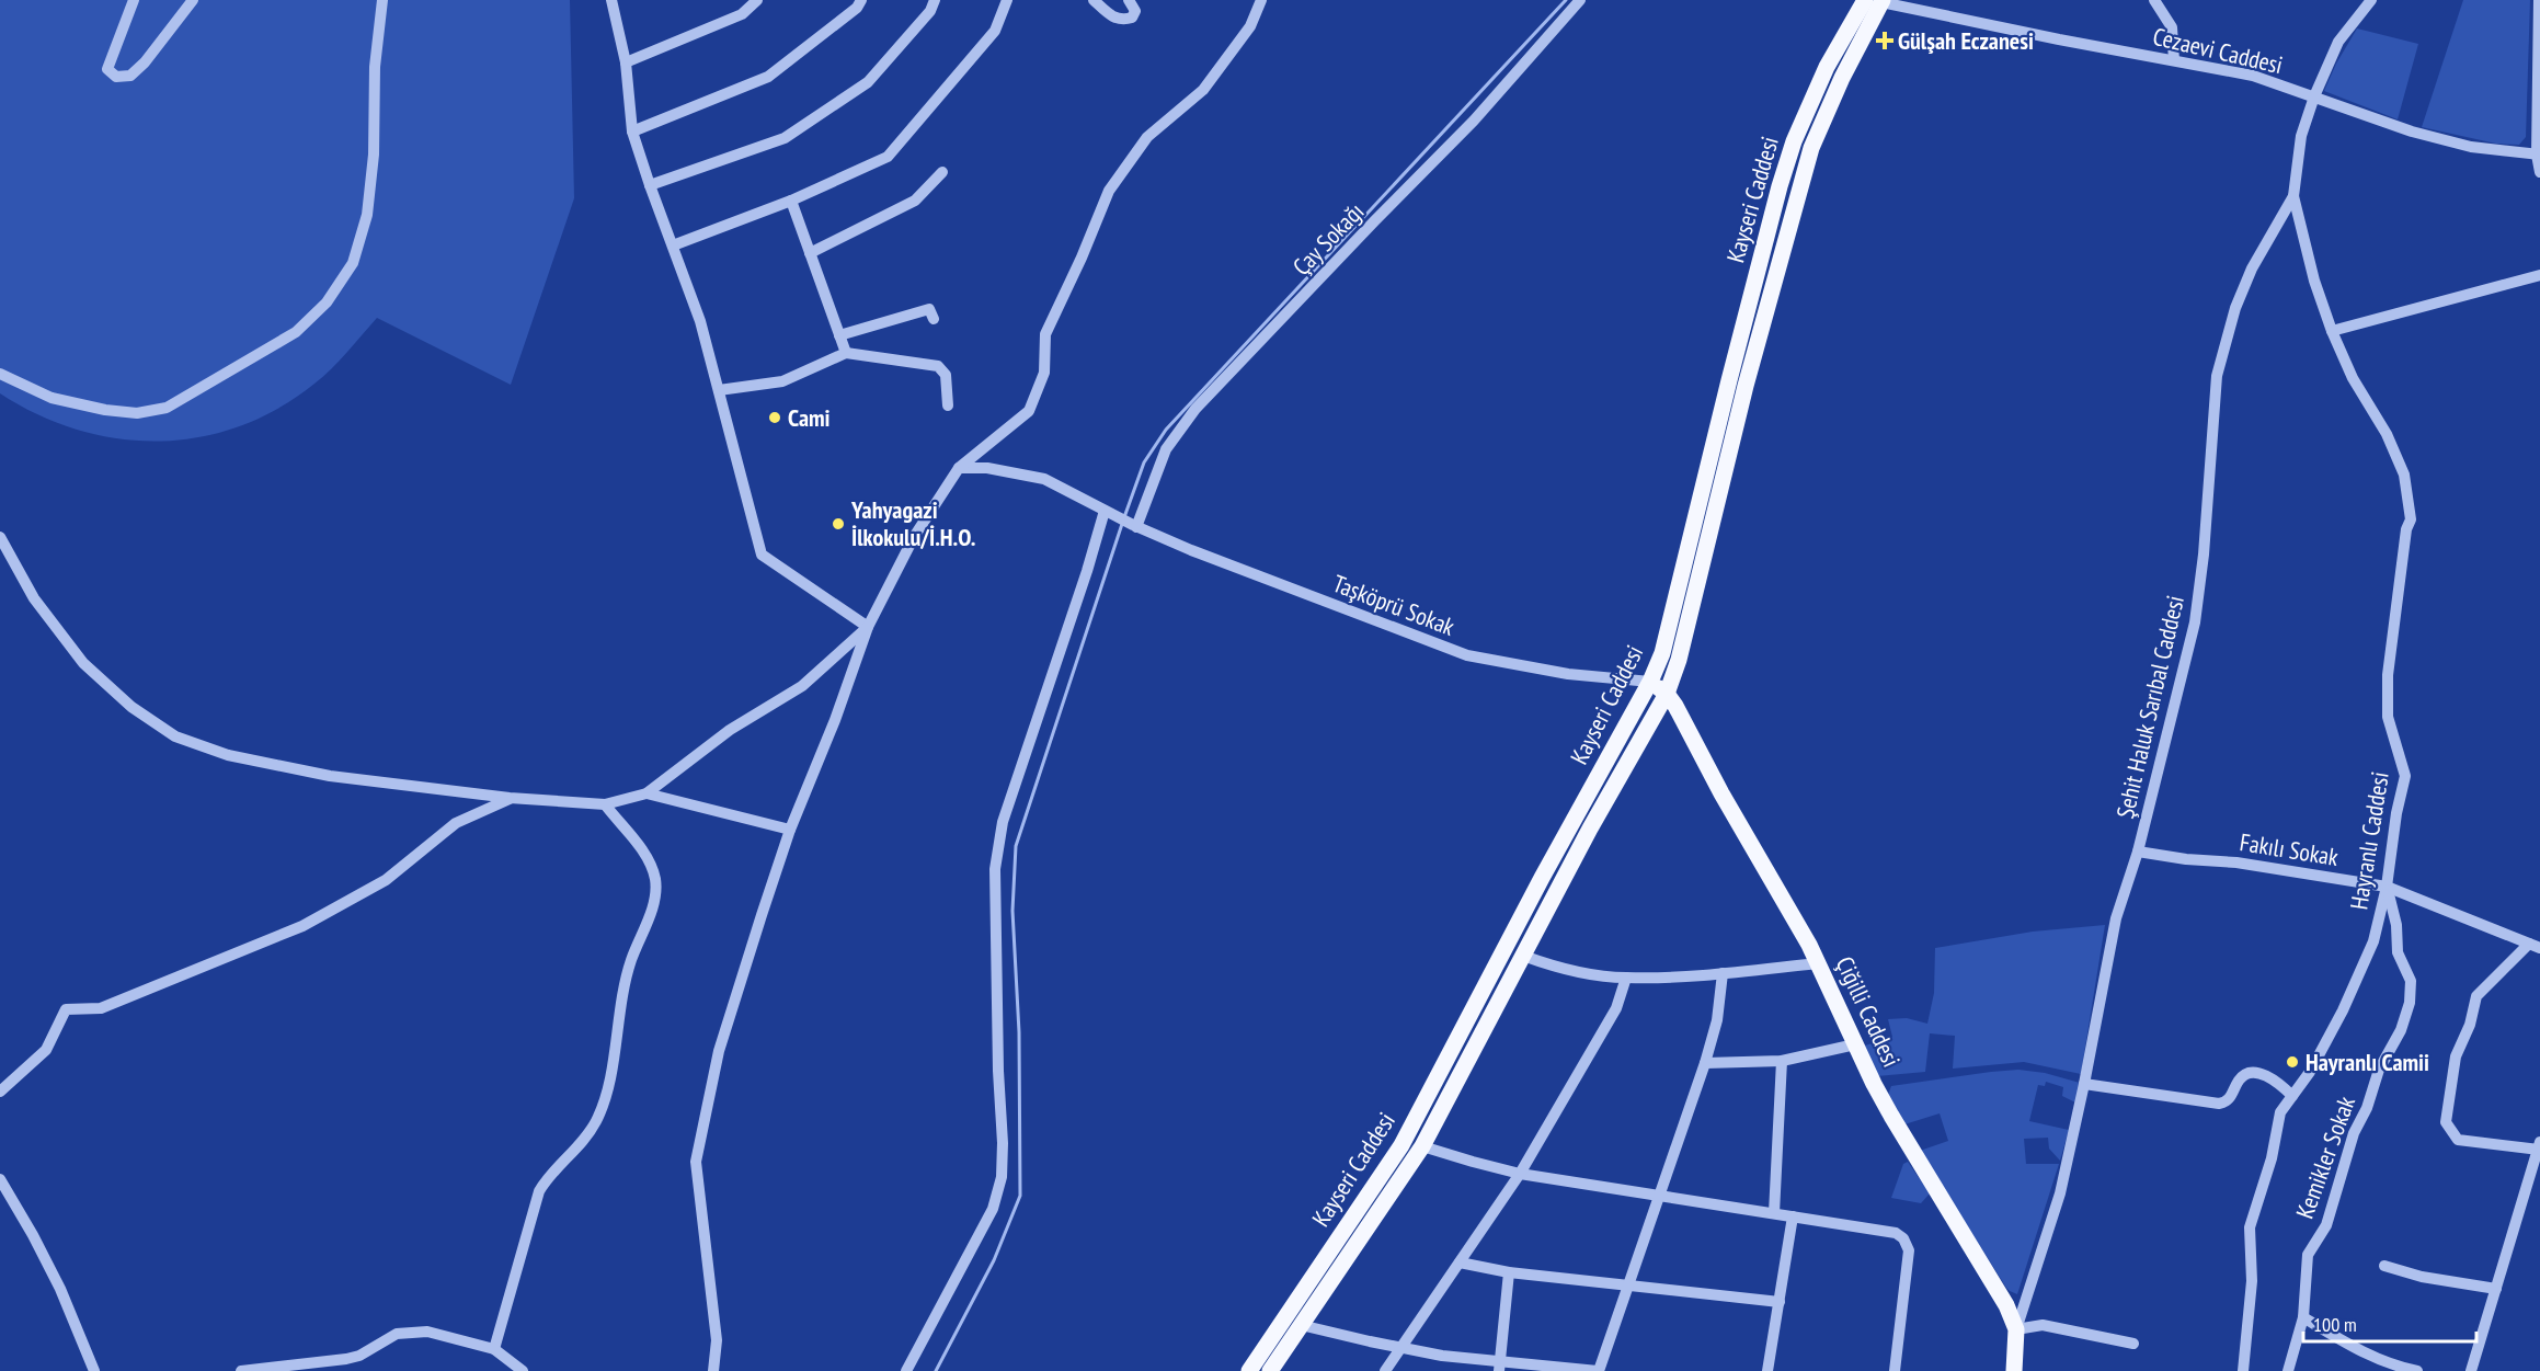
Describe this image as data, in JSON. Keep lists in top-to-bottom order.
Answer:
{
  "streets": {
    "main road": ["Kayseri Caddesi", "Çiğilli Caddesi"],
    "street": [
      "Cezaevi Caddesi",
      "Çay Sokağı",
      "Taşköprü Sokak",
      "Şehit Haluk Sarıbal Caddesi",
      "Hayranlı Caddesi",
      "Fakılı Sokak",
      "Kemikler Sokak"
    ]
  },
  "crossings": [
    ["Cezaevi Caddesi", "Kayseri Caddesi"],
    ["Cezaevi Caddesi", "Şehit Haluk Sarıbal Caddesi"],
    ["Kayseri Caddesi", "Taşköprü Sokak"],
    ["Kayseri Caddesi", "Çiğilli Caddesi"],
    ["Çay Sokağı", "Taşköprü Sokak"],
    ["Taşköprü Sokak", "Çiğilli Caddesi"],
    ["Şehit Haluk Sarıbal Caddesi", "Hayranlı Caddesi"],
    ["Şehit Haluk Sarıbal Caddesi", "Fakılı Sokak"],
    ["Şehit Haluk Sarıbal Caddesi", "Çiğilli Caddesi"],
    ["Hayranlı Caddesi", "Fakılı Sokak"],
    ["Hayranlı Caddesi", "Kemikler Sokak"],
    ["Fakılı Sokak", "Kemikler Sokak"]
  ],
  "places": {
    "health": ["Gülşah Eczanesi"],
    "other": ["Cami", "Yahyagazi İlkokulu/İ.H.O.", "Hayranlı Camii"]
  },
  "scale_bar": "100 m"
}
